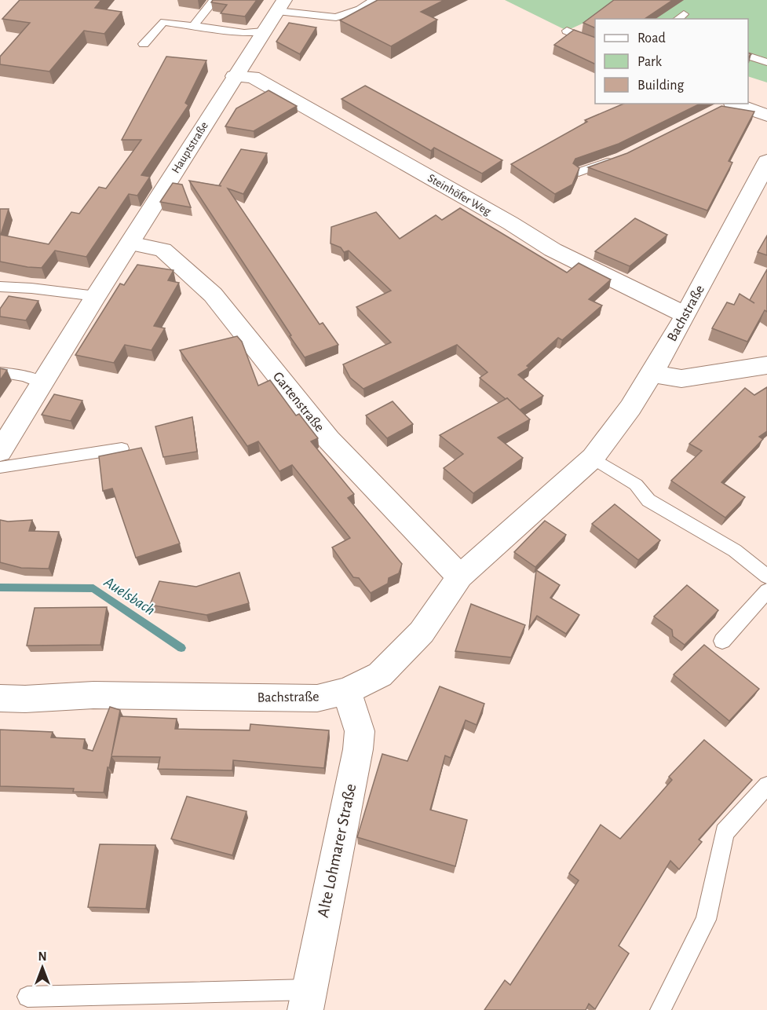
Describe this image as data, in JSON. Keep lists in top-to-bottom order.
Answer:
{
  "streets": {
    "street": [
      "Hauptstraße",
      "Steinhöfer Weg",
      "Bachstraße",
      "Gartenstraße",
      "Alte Lohmarer Straße"
    ]
  },
  "crossings": [
    ["Hauptstraße", "Steinhöfer Weg"],
    ["Hauptstraße", "Gartenstraße"],
    ["Steinhöfer Weg", "Bachstraße"],
    ["Bachstraße", "Gartenstraße"],
    ["Bachstraße", "Alte Lohmarer Straße"]
  ],
  "water": ["Auelsbach"],
  "legend": ["Road", "Park", "Building"],
  "north": "top"
}
